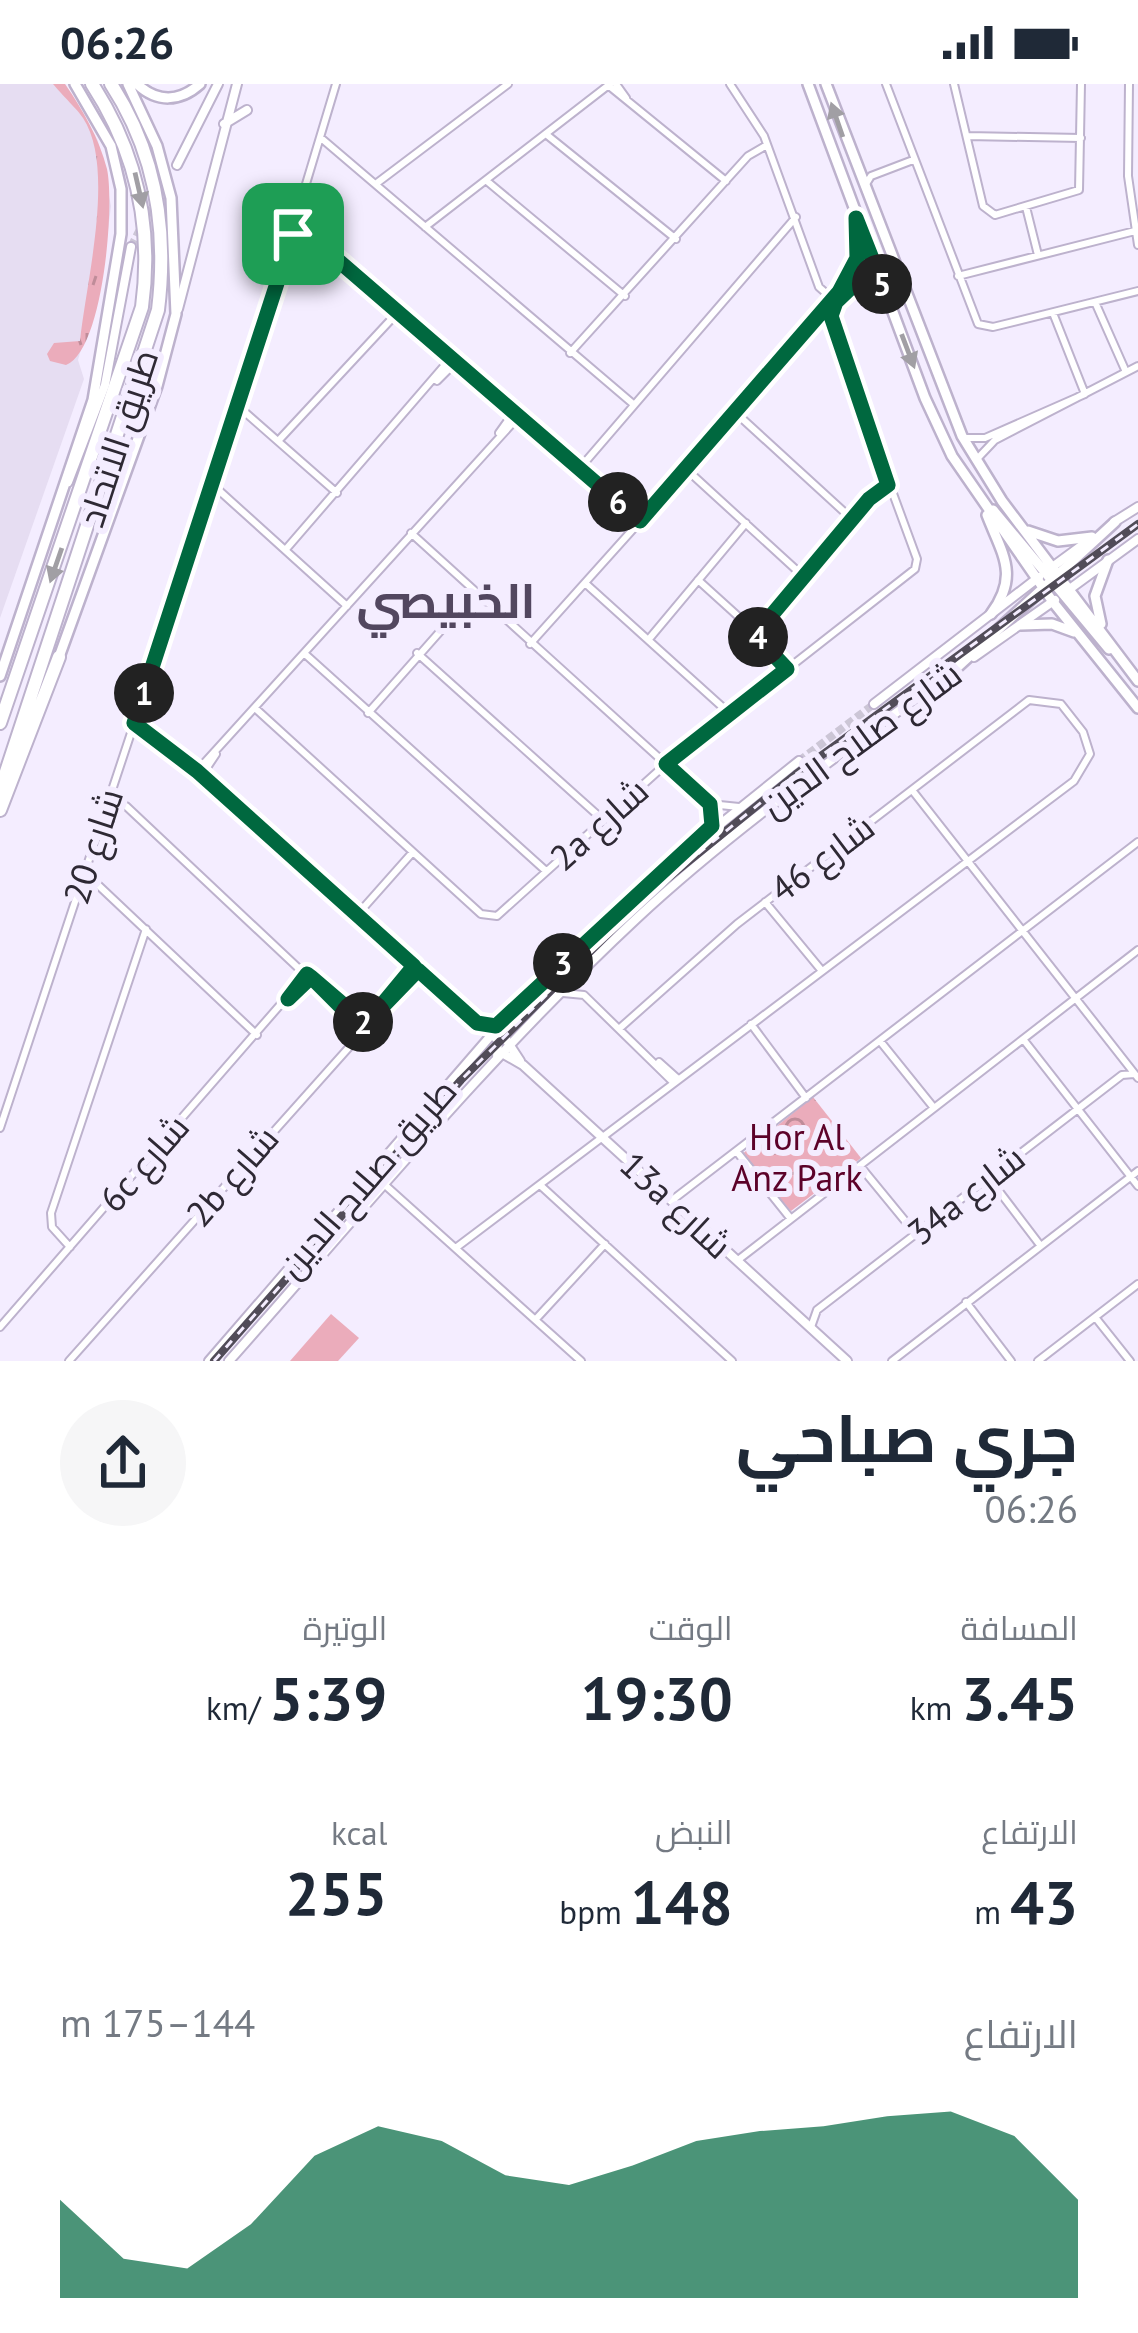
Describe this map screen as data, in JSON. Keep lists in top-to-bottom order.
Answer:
{
  "streets": {
    "highway": ["طريق الاتحاد"],
    "main road": ["شارع صلاح الدين", "طريق صلاح الدين", "13a شارع"],
    "street": [
      "2a شارع",
      "شارع 20",
      "شارع 46",
      "6c شارع",
      "2b شارع",
      "34a شارع"
    ]
  },
  "crossings": [
    ["شارع صلاح الدين", "طريق صلاح الدين"],
    ["شارع صلاح الدين", "13a شارع"],
    ["طريق صلاح الدين", "13a شارع"],
    ["34a شارع", "13a شارع"]
  ],
  "districts": ["الخبيصي"],
  "parks": ["Hor Al Anz Park"],
  "page": {
    "status": "06:26",
    "pins": [
      "5",
      "6",
      "4",
      "1",
      "3",
      "2"
    ],
    "heading": ["جري صباحي", "06:26"],
    "stats": [
      ["المسافة", "3.45 km"],
      ["الوقت", "19:30"],
      ["الوتيرة", "5:39 /km"],
      ["الارتفاع", "43 m"],
      ["النبض", "148 bpm"],
      ["kcal", "255"]
    ],
    "chart": ["الارتفاع", "144–175 m"]
  }
}
